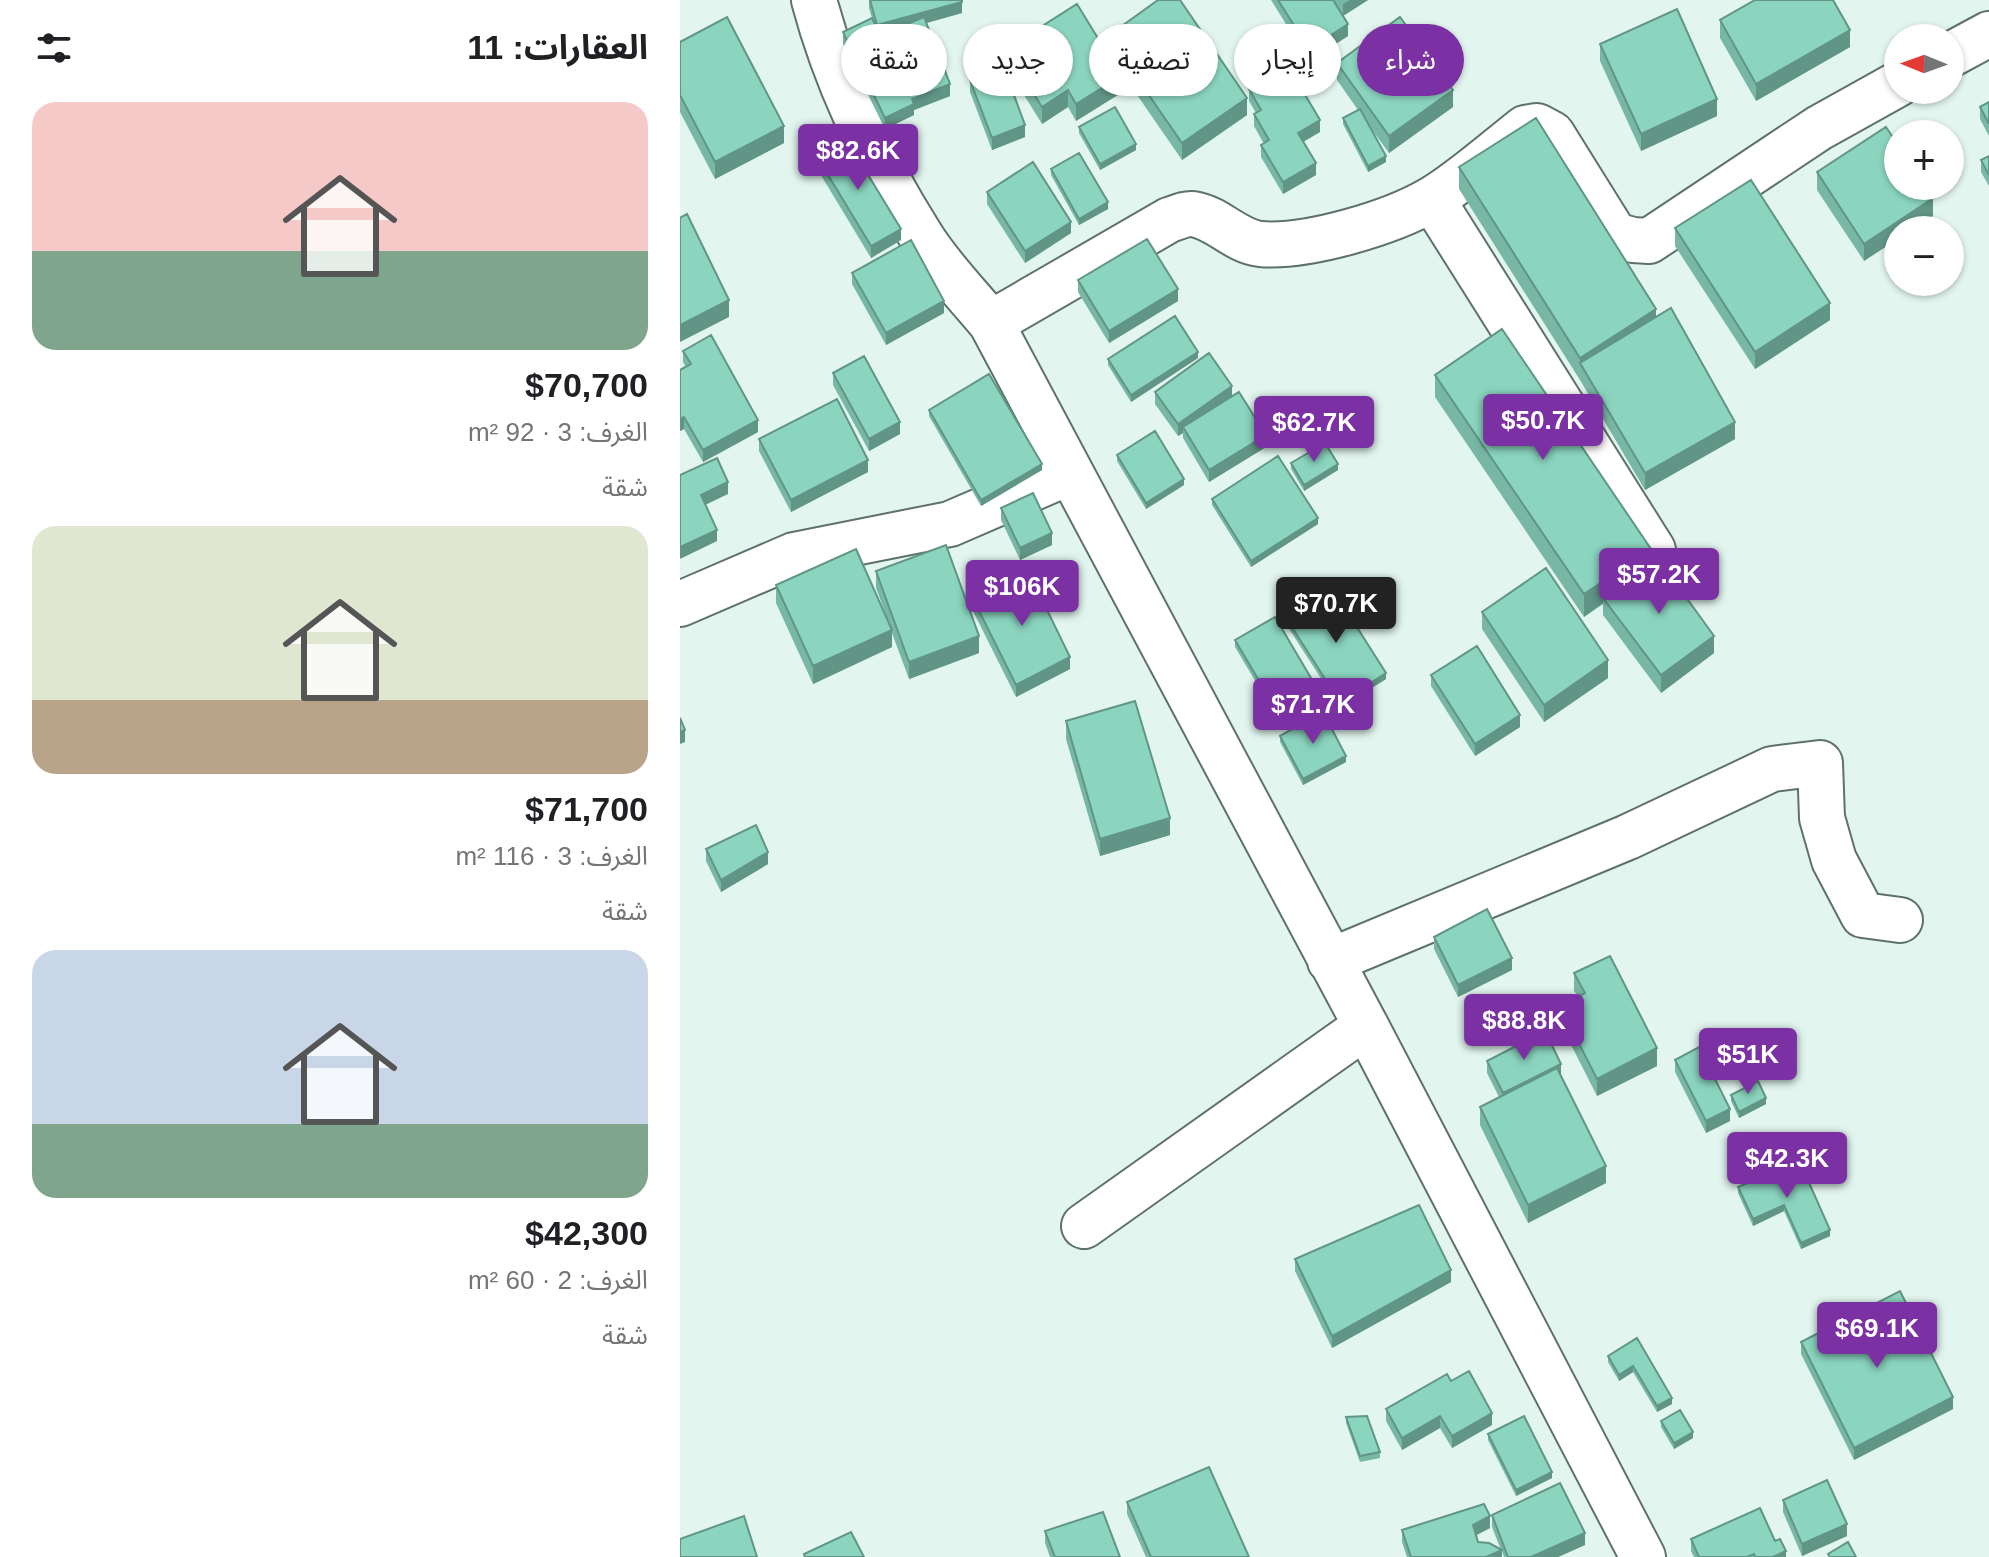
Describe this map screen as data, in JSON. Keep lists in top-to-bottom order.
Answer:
{
  "north": "left",
  "page": {
    "heading": "العقارات: 11",
    "map_buttons": ["+", "−"],
    "chip": [
      "شراء",
      "إيجار",
      "تصفية",
      "جديد",
      "شقة"
    ],
    "list": [
      {
        "name": "$70,700",
        "note": "الغرف: 3 · 92 m² · شقة"
      },
      {
        "name": "$71,700",
        "note": "الغرف: 3 · 116 m² · شقة"
      },
      {
        "name": "$42,300",
        "note": "الغرف: 2 · 60 m² · شقة"
      }
    ],
    "price": [
      "$82.6K",
      "$50.7K",
      "$62.7K",
      "$57.2K",
      "$106K",
      "$70.7K",
      "$71.7K",
      "$88.8K",
      "$51K",
      "$42.3K",
      "$69.1K"
    ]
  }
}
